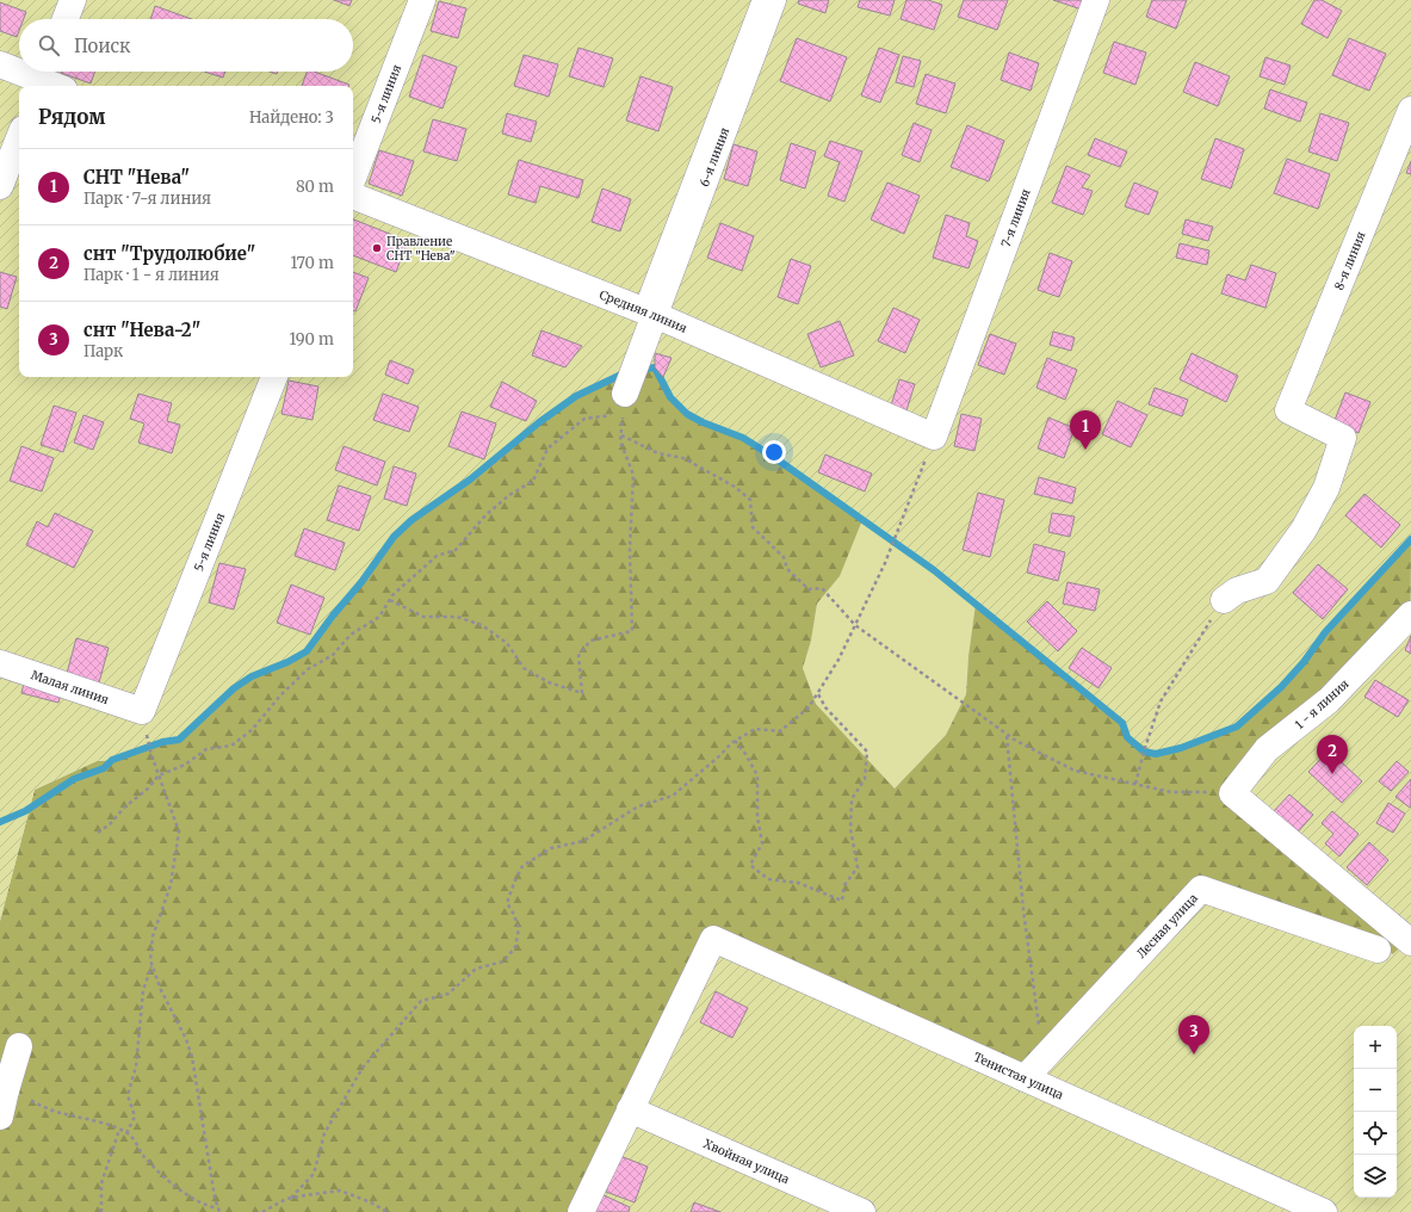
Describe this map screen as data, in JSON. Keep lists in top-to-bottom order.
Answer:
{
  "streets": {
    "street": [
      "5-я линия",
      "6-я линия",
      "7-я линия",
      "8-я линия",
      "Средняя линия",
      "Малая линия",
      "1 - я линия",
      "Лесная улица",
      "Тенистая улица",
      "Хвойная улица"
    ]
  },
  "crossings": [
    ["5-я линия", "Малая линия"],
    ["6-я линия", "Средняя линия"],
    ["7-я линия", "Средняя линия"],
    ["Лесная улица", "Тенистая улица"],
    ["Тенистая улица", "Хвойная улица"]
  ],
  "places": ["Правление СНТ \"Нева\""],
  "page": {
    "search": "Поиск",
    "heading": ["Рядом", "Найдено: 3"],
    "list": [
      {
        "mark": "1",
        "name": "СНТ \"Нева\"",
        "note": "Парк · 7-я линия",
        "value": "80 m"
      },
      {
        "mark": "2",
        "name": "снт \"Трудолюбие\"",
        "note": "Парк · 1 - я линия",
        "value": "170 m"
      },
      {
        "mark": "3",
        "name": "снт \"Нева-2\"",
        "note": "Парк",
        "value": "190 m"
      }
    ],
    "pins": ["1", "2", "3"],
    "map_buttons": ["+", "−"]
  }
}
